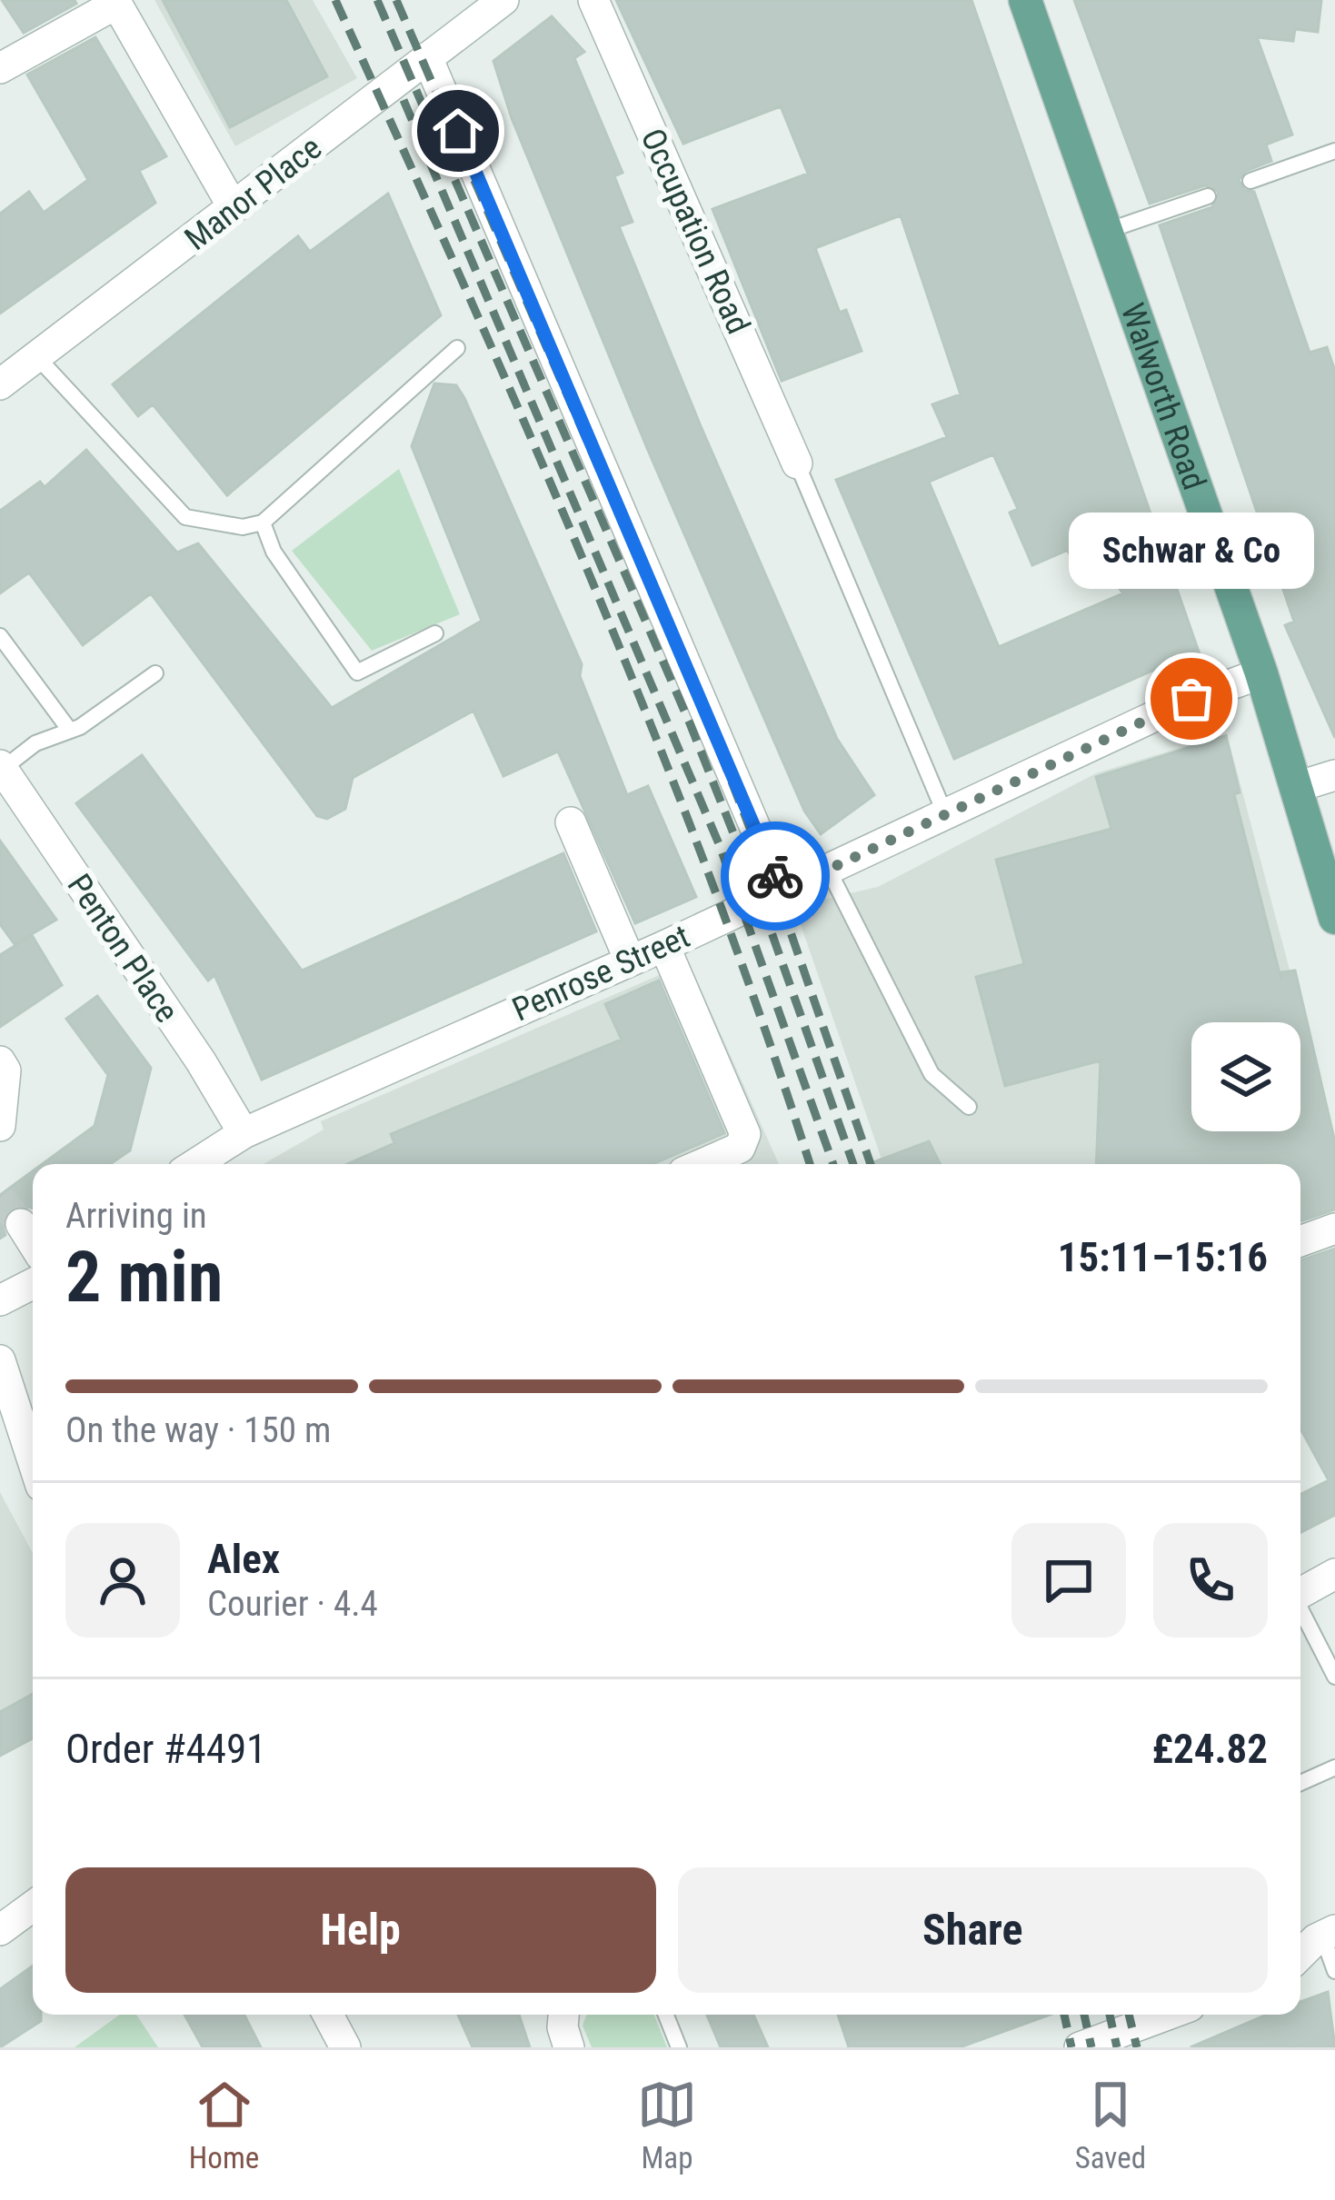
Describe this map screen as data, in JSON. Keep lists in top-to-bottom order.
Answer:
{
  "streets": {
    "main road": ["Walworth Road"],
    "street": [
      "Manor Place",
      "Occupation Road",
      "Penton Place",
      "Penrose Street"
    ]
  },
  "crossings": [
    ["Walworth Road", "Penrose Street"],
    ["Penton Place", "Penrose Street"]
  ],
  "places": ["Schwar & Co"],
  "page": {
    "bubble": "Schwar & Co",
    "heading": ["2 min", "Arriving in", "15:11–15:16"],
    "panel": [
      "Alex",
      "Courier · 4.4",
      "Order #4491",
      "£24.82"
    ],
    "bar": "On the way · 150 m",
    "buttons": ["Help", "Share"],
    "tabs": ["Home", "Map", "Saved"]
  }
}
